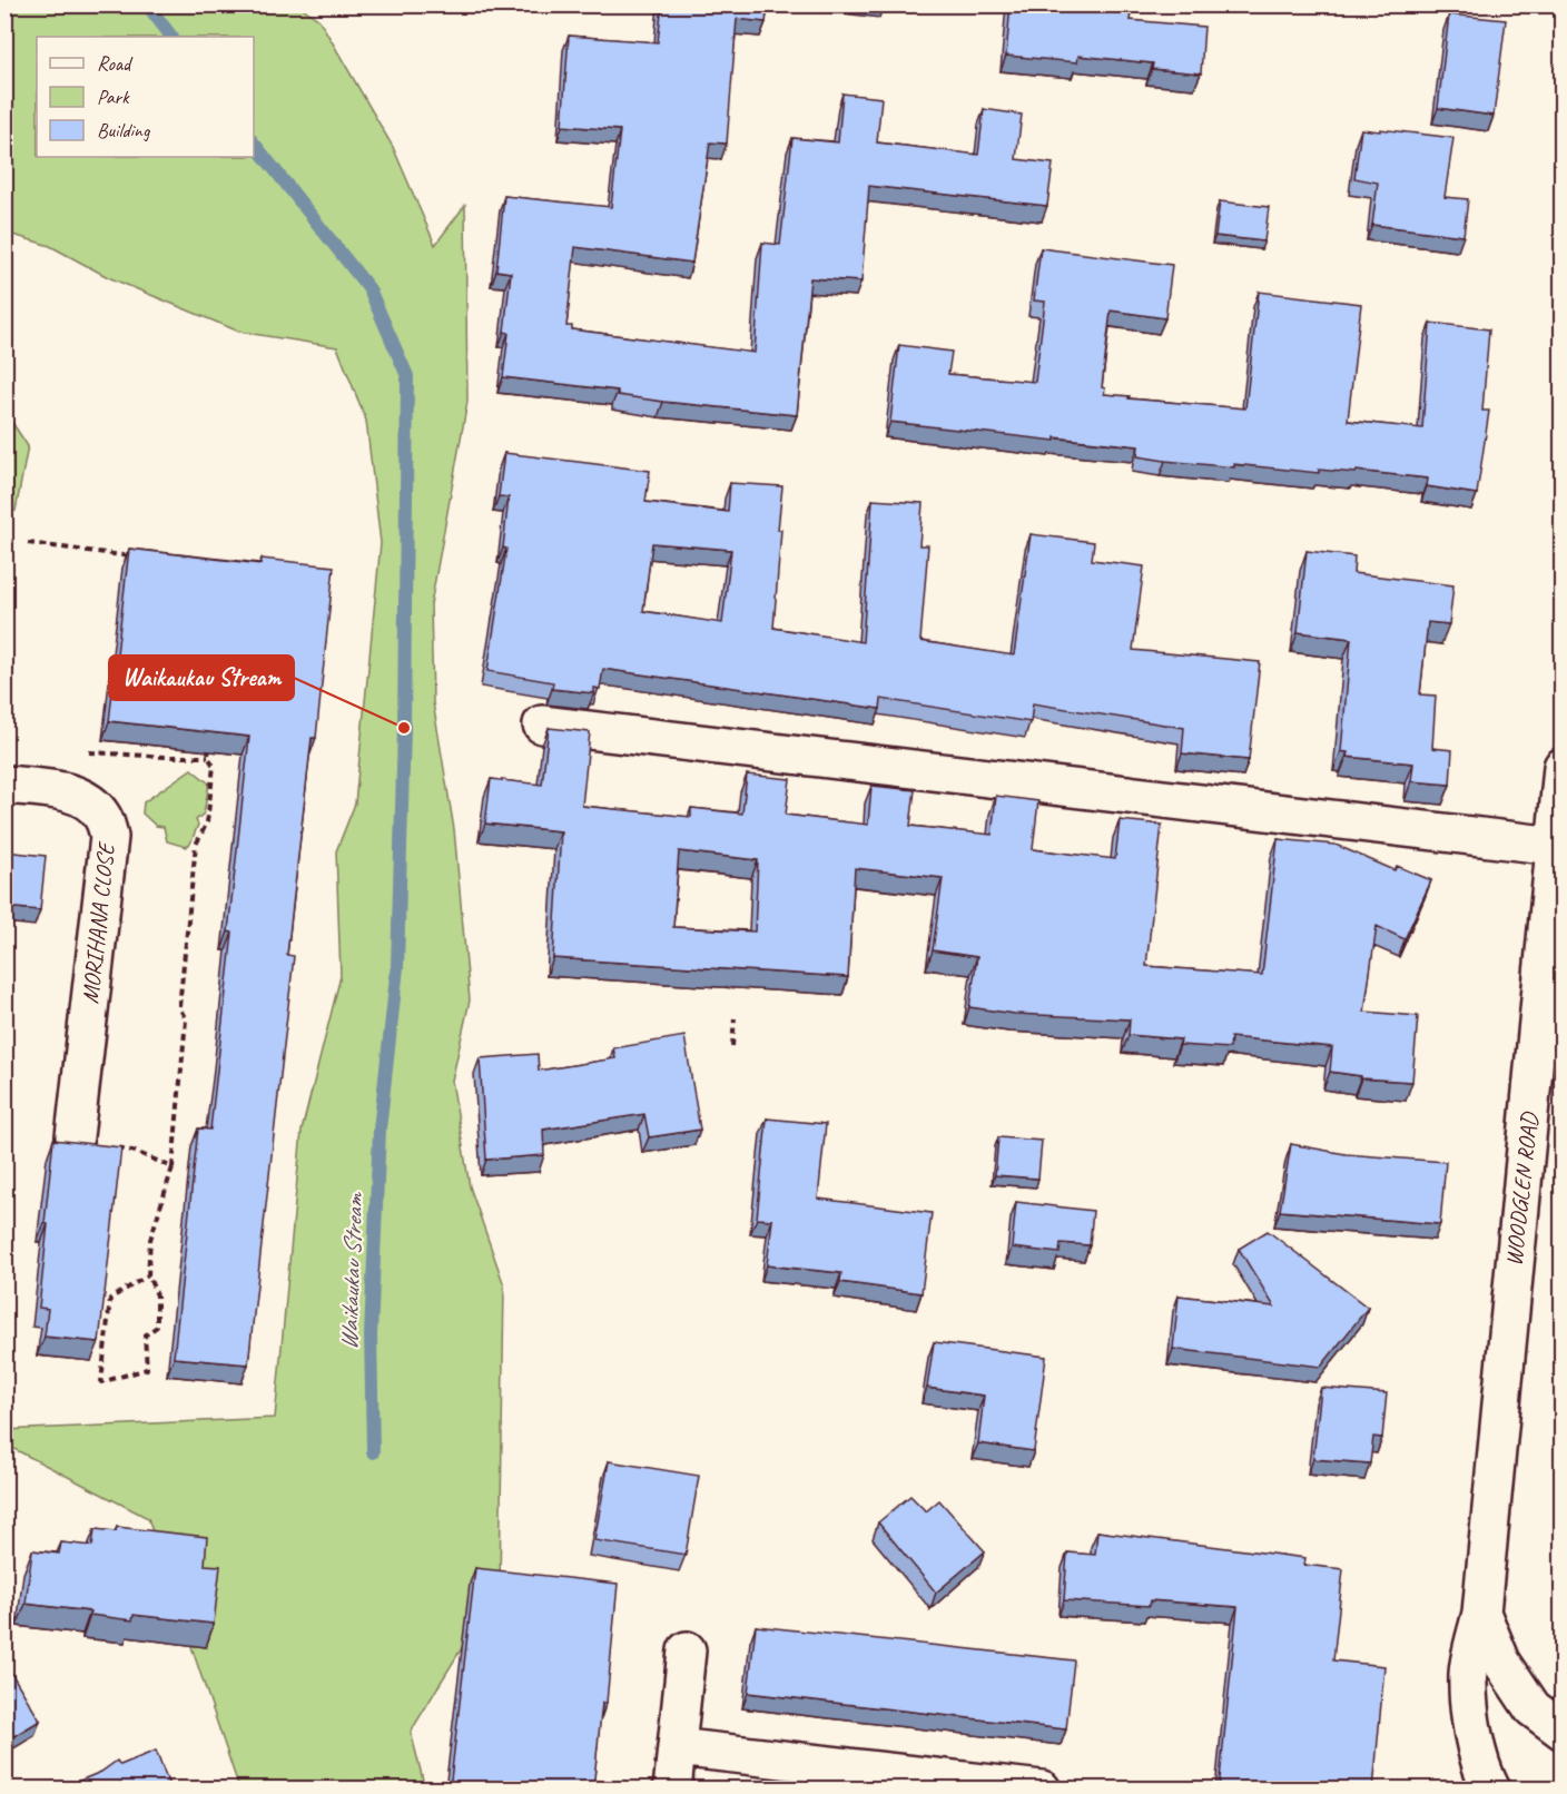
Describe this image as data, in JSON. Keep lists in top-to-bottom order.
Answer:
{
  "streets": {
    "street": ["MORIHANA CLOSE", "WOODGLEN ROAD"]
  },
  "water": ["Waikaukau Stream"],
  "places": ["Waikaukau Stream"],
  "legend": ["Road", "Park", "Building"]
}
